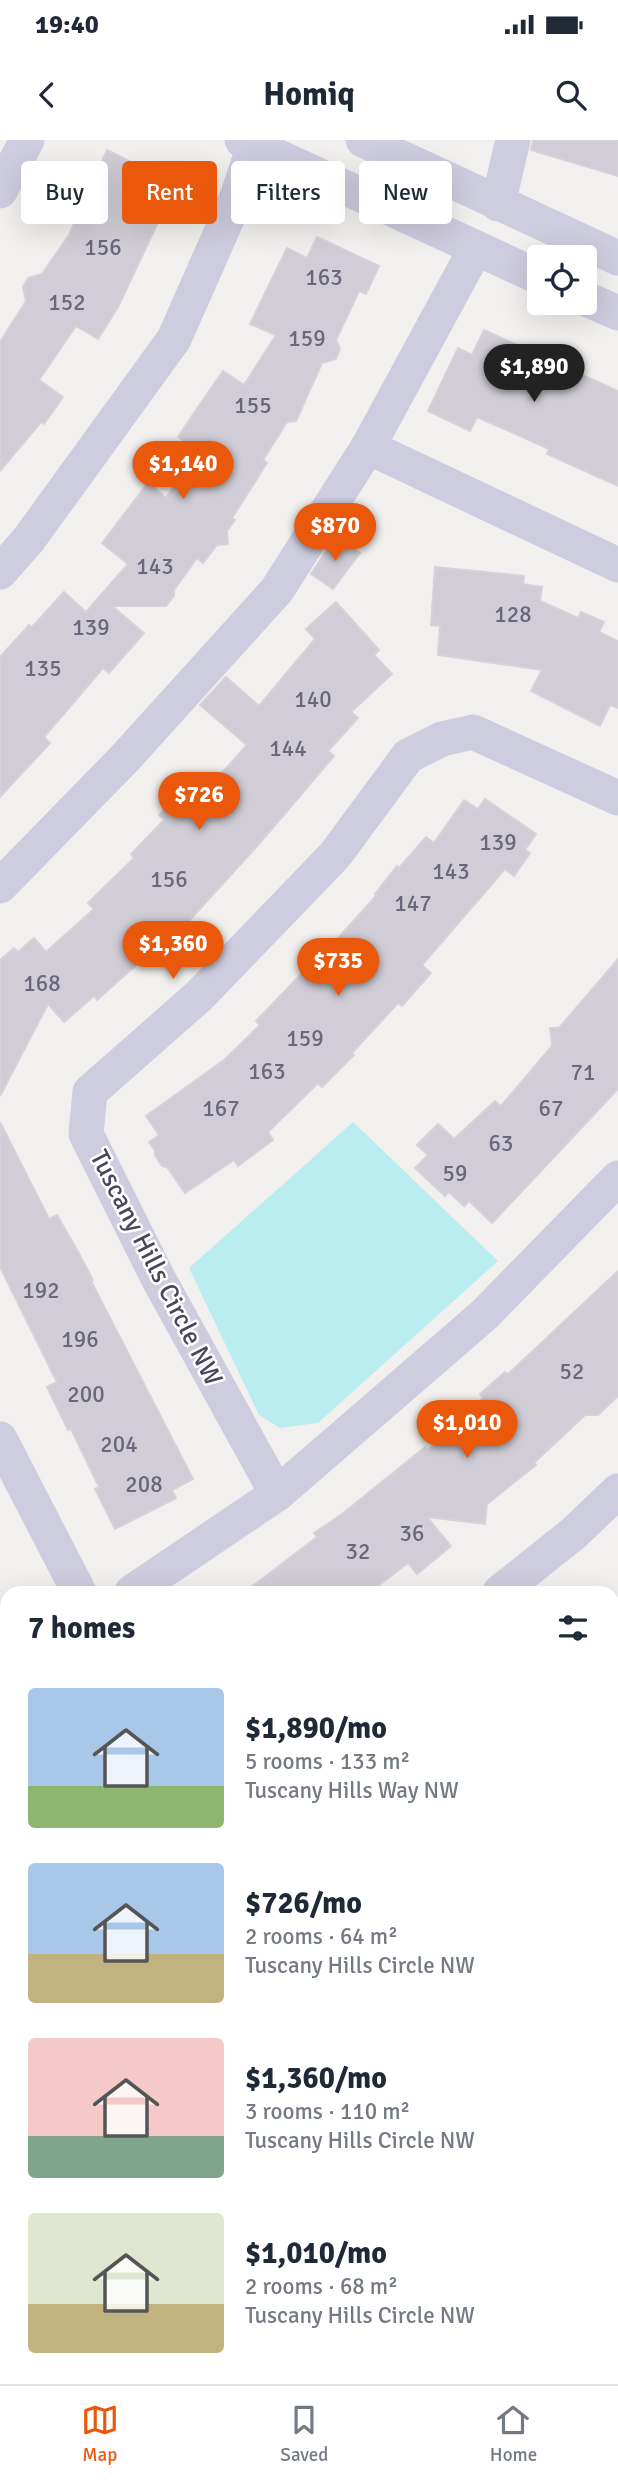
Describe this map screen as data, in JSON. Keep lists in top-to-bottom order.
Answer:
{
  "streets": {
    "street": ["Tuscany Hills Circle NW"]
  },
  "house_numbers": [
    "156",
    "163",
    "152",
    "159",
    "155",
    "143",
    "128",
    "139",
    "135",
    "140",
    "144",
    "139",
    "143",
    "156",
    "147",
    "168",
    "159",
    "163",
    "71",
    "167",
    "67",
    "63",
    "59",
    "192",
    "196",
    "52",
    "200",
    "204",
    "208",
    "36",
    "32"
  ],
  "page": {
    "status": "19:40",
    "header": "Homiq",
    "chip": [
      "Buy",
      "Rent",
      "Filters",
      "New"
    ],
    "price": [
      "$1,890",
      "$1,140",
      "$870",
      "$726",
      "$1,360",
      "$735",
      "$1,010"
    ],
    "heading": "7 homes",
    "list": [
      {
        "name": "$1,890/mo",
        "note": "5 rooms · 133 m² · Tuscany Hills Way NW"
      },
      {
        "name": "$726/mo",
        "note": "2 rooms · 64 m² · Tuscany Hills Circle NW"
      },
      {
        "name": "$1,360/mo",
        "note": "3 rooms · 110 m² · Tuscany Hills Circle NW"
      },
      {
        "name": "$1,010/mo",
        "note": "2 rooms · 68 m² · Tuscany Hills Circle NW"
      }
    ],
    "tabs": ["Map", "Saved", "Home"]
  }
}
